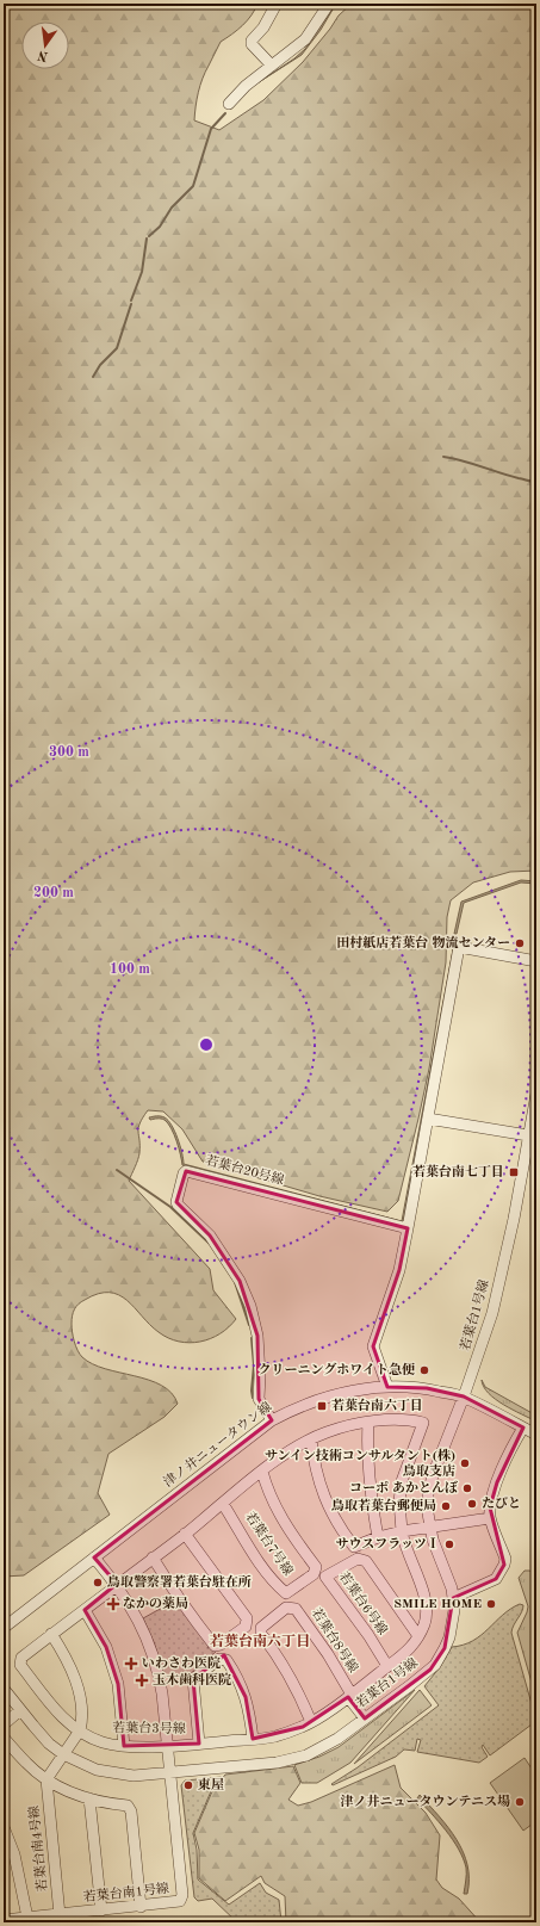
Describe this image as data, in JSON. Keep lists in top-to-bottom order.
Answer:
{
  "streets": {
    "street": [
      "若葉台20号線",
      "若葉台1号線",
      "津ノ井ニュータウン線",
      "若葉台7号線",
      "若葉台6号線",
      "若葉台8号線",
      "若葉台3号線",
      "若葉台南4号線",
      "若葉台南1号線"
    ]
  },
  "crossings": [
    ["若葉台20号線", "津ノ井ニュータウン線"],
    ["若葉台1号線", "津ノ井ニュータウン線"],
    ["若葉台1号線", "若葉台南1号線"],
    ["若葉台7号線", "若葉台3号線"],
    ["若葉台6号線", "若葉台3号線"],
    ["若葉台8号線", "若葉台3号線"],
    ["若葉台南4号線", "若葉台南1号線"]
  ],
  "districts": ["若葉台南六丁目"],
  "places": {
    "other": [
      "田村紙店若葉台 物流センター",
      "クリーニングホワイト急便",
      "サンイン技術コンサルタント(株) 鳥取支店",
      "コーポ あかとんぼ",
      "たびと",
      "鳥取若葉台郵便局",
      "サウスフラッツＩ",
      "鳥取警察署若葉台駐在所",
      "SMILE HOME",
      "東屋",
      "津ノ井ニュータウンテニス場"
    ],
    "transit": ["若葉台南七丁目", "若葉台南六丁目"],
    "health": ["なかの薬局", "いわさわ医院", "玉木歯科医院"]
  },
  "north": "bottom",
  "rings": ["300 m", "200 m", "100 m"]
}
